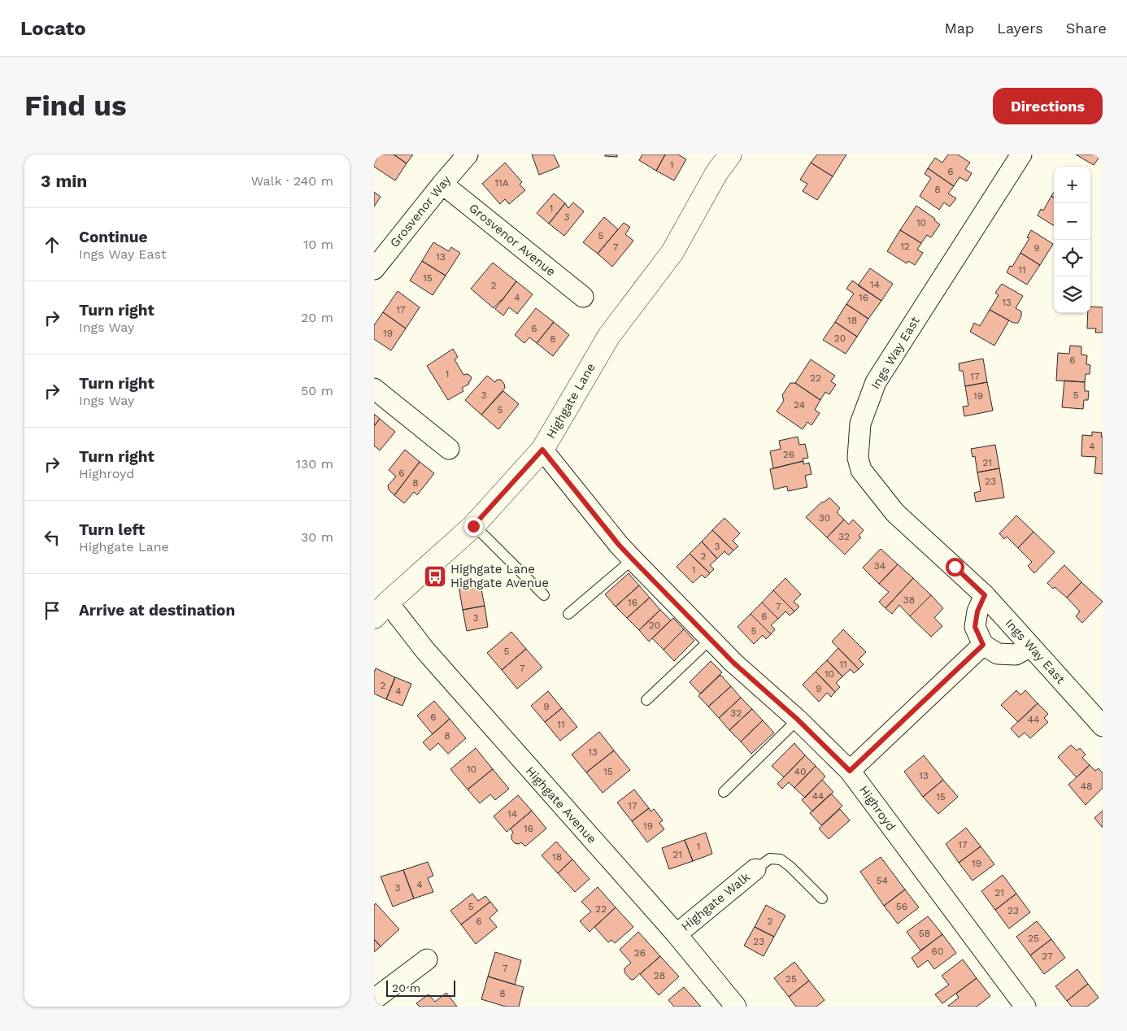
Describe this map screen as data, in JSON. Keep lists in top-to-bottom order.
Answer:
{
  "streets": {
    "street": [
      "Grosvenor Way",
      "Grosvenor Avenue",
      "Ings Way East",
      "Highgate Lane",
      "Highgate Avenue",
      "Highroyd",
      "Highgate Walk"
    ]
  },
  "crossings": [
    ["Grosvenor Way", "Grosvenor Avenue"],
    ["Highgate Lane", "Highgate Avenue"],
    ["Highgate Lane", "Highroyd"],
    ["Highgate Avenue", "Highgate Walk"]
  ],
  "places": {
    "bus stop": ["Highgate Lane Highgate Avenue"]
  },
  "house_numbers": [
    "1",
    "6",
    "11A",
    "8",
    "1",
    "3",
    "10",
    "5",
    "12",
    "7",
    "9",
    "13",
    "11",
    "15",
    "14",
    "2",
    "4",
    "16",
    "13",
    "17",
    "18",
    "6",
    "19",
    "20",
    "8",
    "6",
    "1",
    "17",
    "22",
    "3",
    "5",
    "19",
    "24",
    "5",
    "4",
    "26",
    "21",
    "6",
    "23",
    "8",
    "30",
    "32",
    "3",
    "2",
    "34",
    "1",
    "38",
    "16",
    "7",
    "6",
    "3",
    "20",
    "5",
    "5",
    "11",
    "7",
    "10",
    "2",
    "9",
    "4",
    "9",
    "32",
    "6",
    "44",
    "11",
    "8",
    "13",
    "10",
    "15",
    "40",
    "13",
    "48",
    "44",
    "15",
    "17",
    "14",
    "19",
    "16",
    "17",
    "1",
    "21",
    "18",
    "19",
    "54",
    "4",
    "3",
    "21",
    "5",
    "56",
    "22",
    "23",
    "6",
    "2",
    "58",
    "25",
    "23",
    "60",
    "26",
    "27",
    "7",
    "28",
    "25",
    "8"
  ],
  "scale_bar": "20 m",
  "page": {
    "header": "Locato",
    "nav": ["Map", "Layers", "Share"],
    "buttons": "Directions",
    "title": "Find us",
    "heading": ["3 min", "Walk · 240 m"],
    "map_buttons": ["+", "−"],
    "list": [
      ["Continue", "Ings Way East", "10 m"],
      ["Turn right", "Ings Way", "20 m"],
      ["Turn right", "Ings Way", "50 m"],
      ["Turn right", "Highroyd", "130 m"],
      ["Turn left", "Highgate Lane", "30 m"],
      "Arrive at destination"
    ],
    "scale": "20 m"
  }
}
